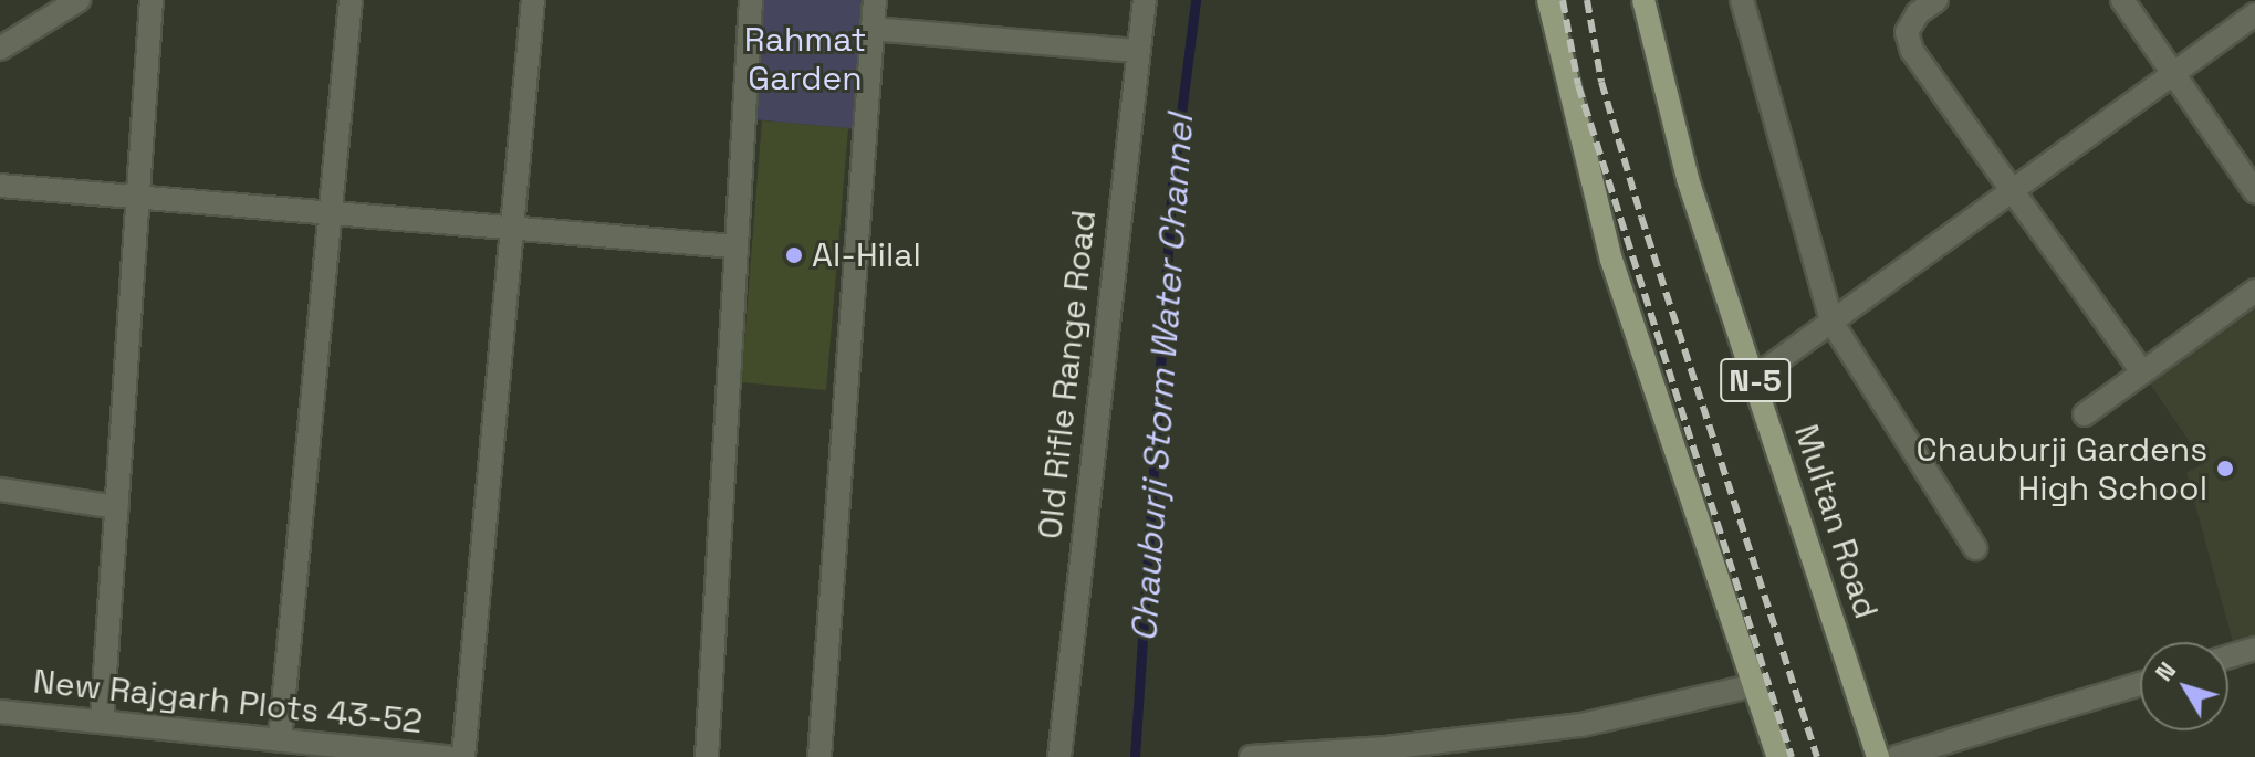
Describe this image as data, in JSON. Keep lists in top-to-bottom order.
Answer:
{
  "streets": {
    "main road": ["N-5", "Multan Road"],
    "street": ["Old Rifle Range Road", "New Rajgarh Plots 43-52"]
  },
  "water": ["Chauburji Storm Water Channel"],
  "parks": ["Rahmat Garden"],
  "places": ["Al-Hilal", "Chauburji Gardens High School"],
  "north": "top left"
}
